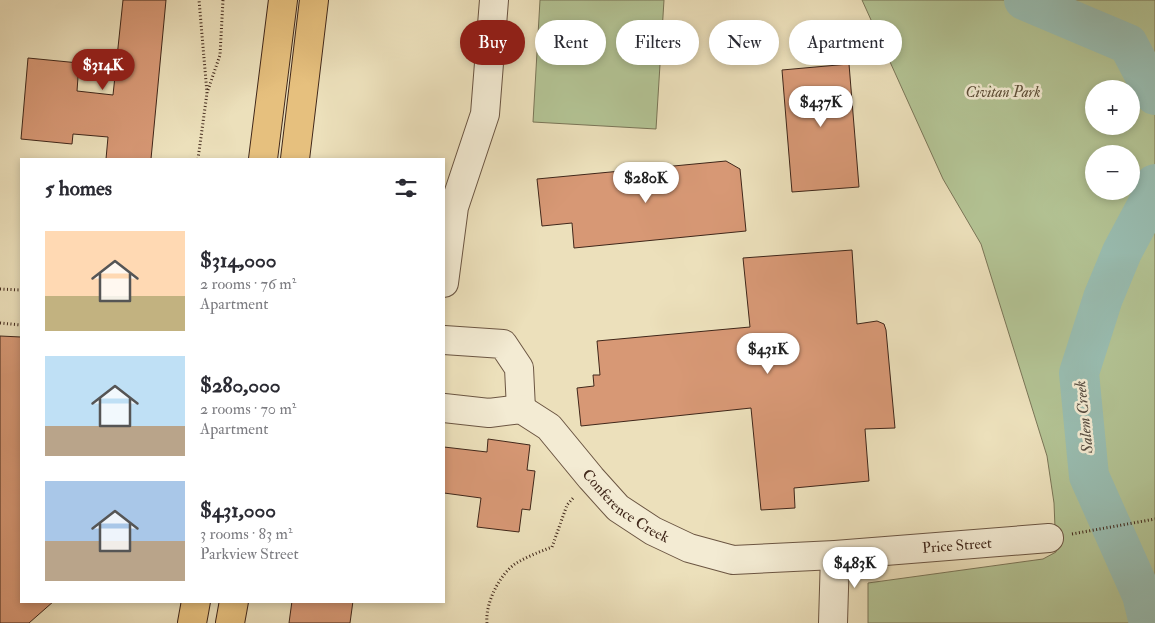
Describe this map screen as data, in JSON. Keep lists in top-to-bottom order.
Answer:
{
  "streets": {
    "street": ["Conference Creek", "Price Street"]
  },
  "crossings": [
    ["Conference Creek", "Price Street"]
  ],
  "water": ["Salem Creek"],
  "parks": ["Civitan Park"],
  "page": {
    "chip": [
      "Buy",
      "Rent",
      "Filters",
      "New",
      "Apartment"
    ],
    "price": [
      "$314K",
      "$437K",
      "$280K",
      "$431K",
      "$483K"
    ],
    "map_buttons": ["+", "−"],
    "heading": "5 homes",
    "list": [
      {
        "name": "$314,000",
        "note": "2 rooms · 76 m² · Apartment"
      },
      {
        "name": "$280,000",
        "note": "2 rooms · 70 m² · Apartment"
      },
      {
        "name": "$431,000",
        "note": "3 rooms · 83 m² · Parkview Street"
      }
    ]
  }
}
